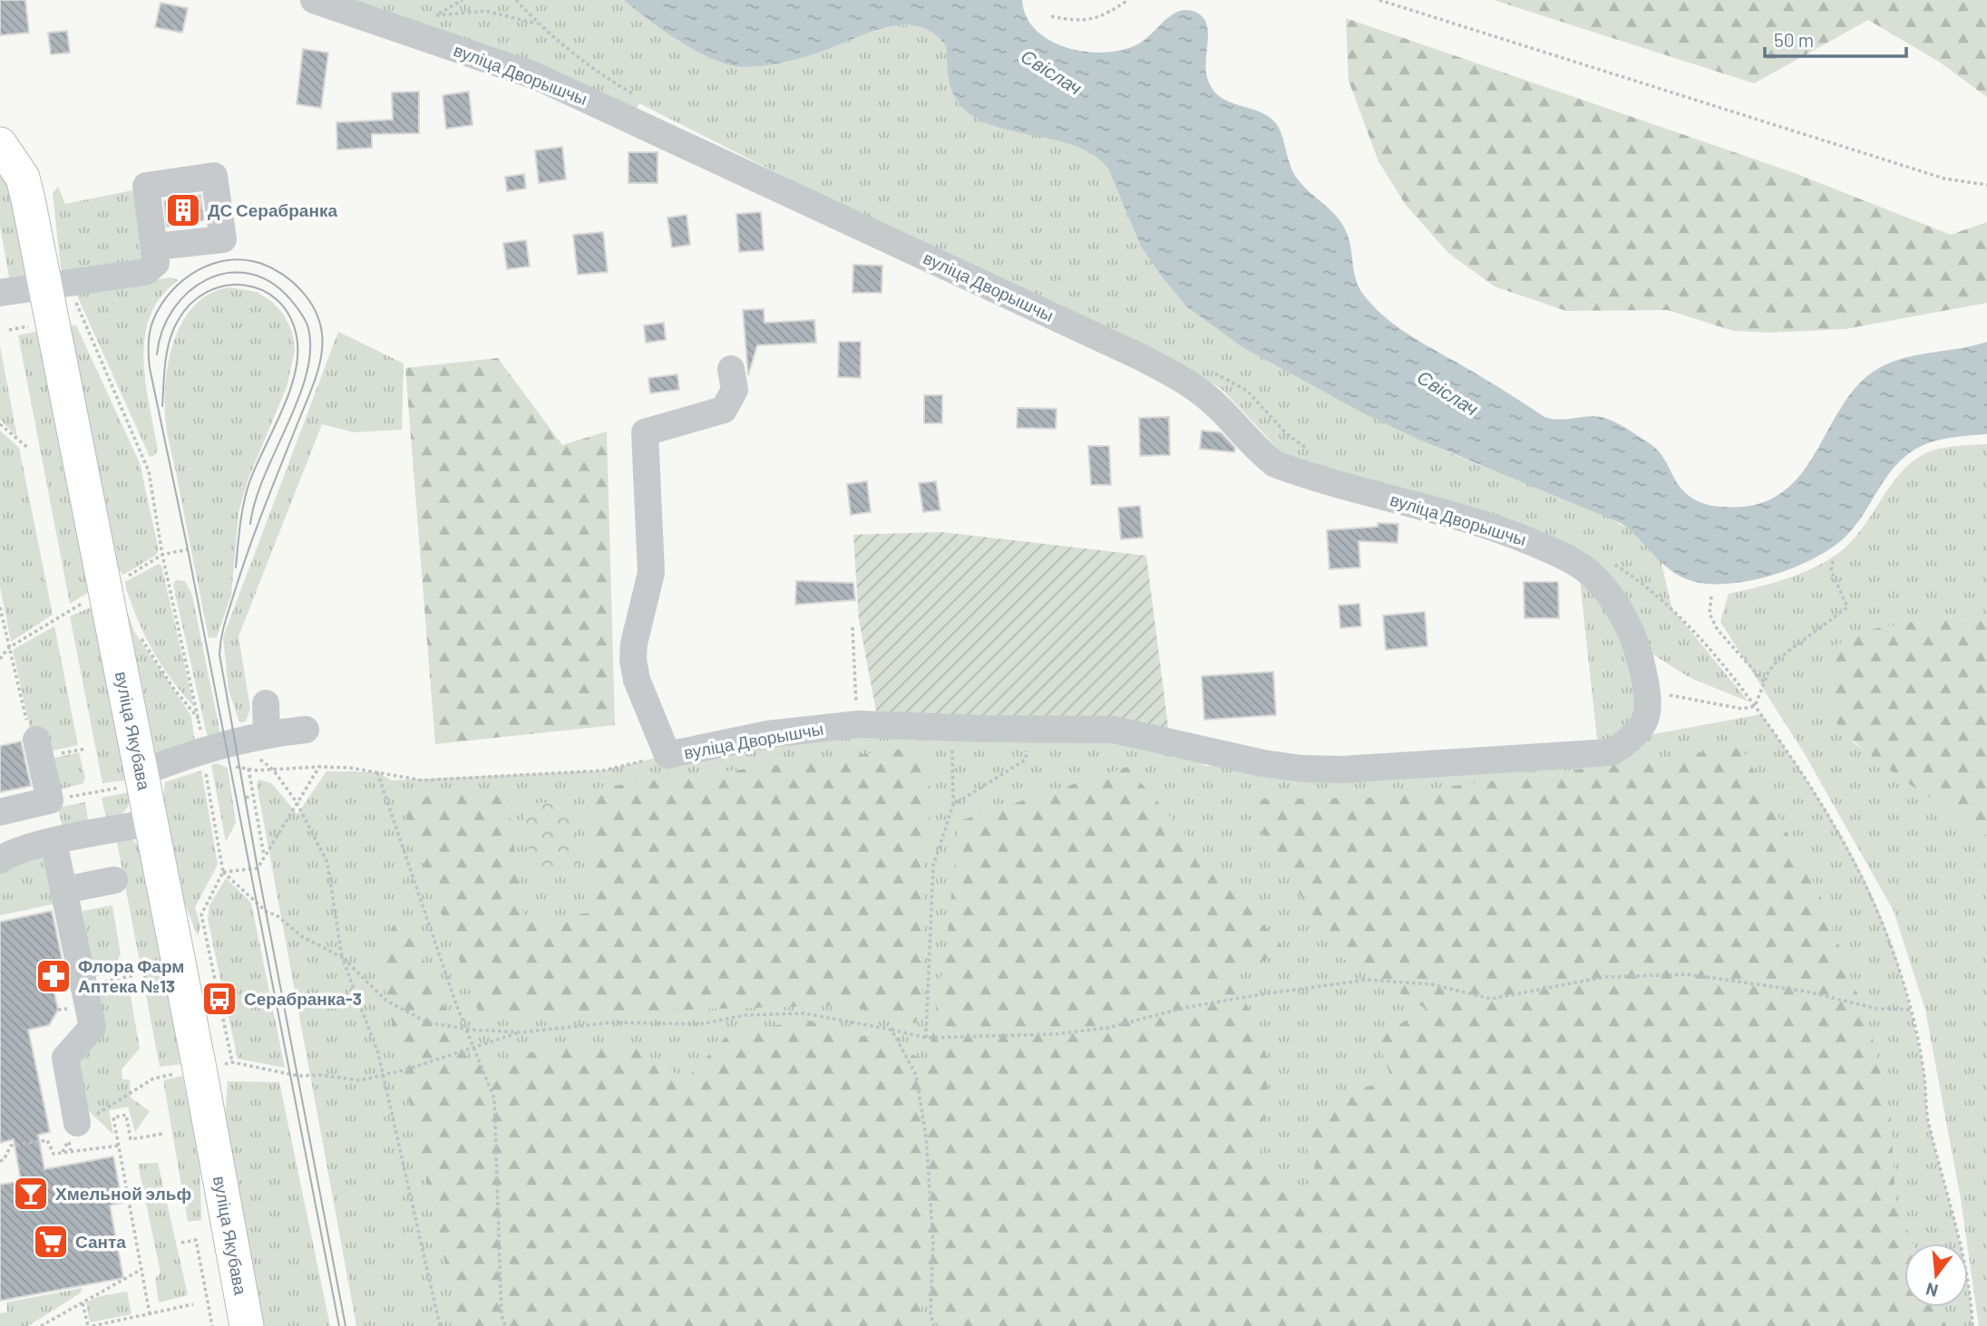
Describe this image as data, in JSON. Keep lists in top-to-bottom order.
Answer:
{
  "streets": {
    "main road": ["вуліца Якубава"],
    "street": ["вуліца Дворышчы"]
  },
  "water": ["Свіслач"],
  "places": {
    "building": ["ДС Серабранка"],
    "pharmacy": ["Флора Фарм Аптека №13"],
    "bus stop": ["Серабранка-3"],
    "bar": ["Хмельной эльф"],
    "supermarket": ["Санта"]
  },
  "scale_bar": "50 m",
  "north": "bottom"
}
